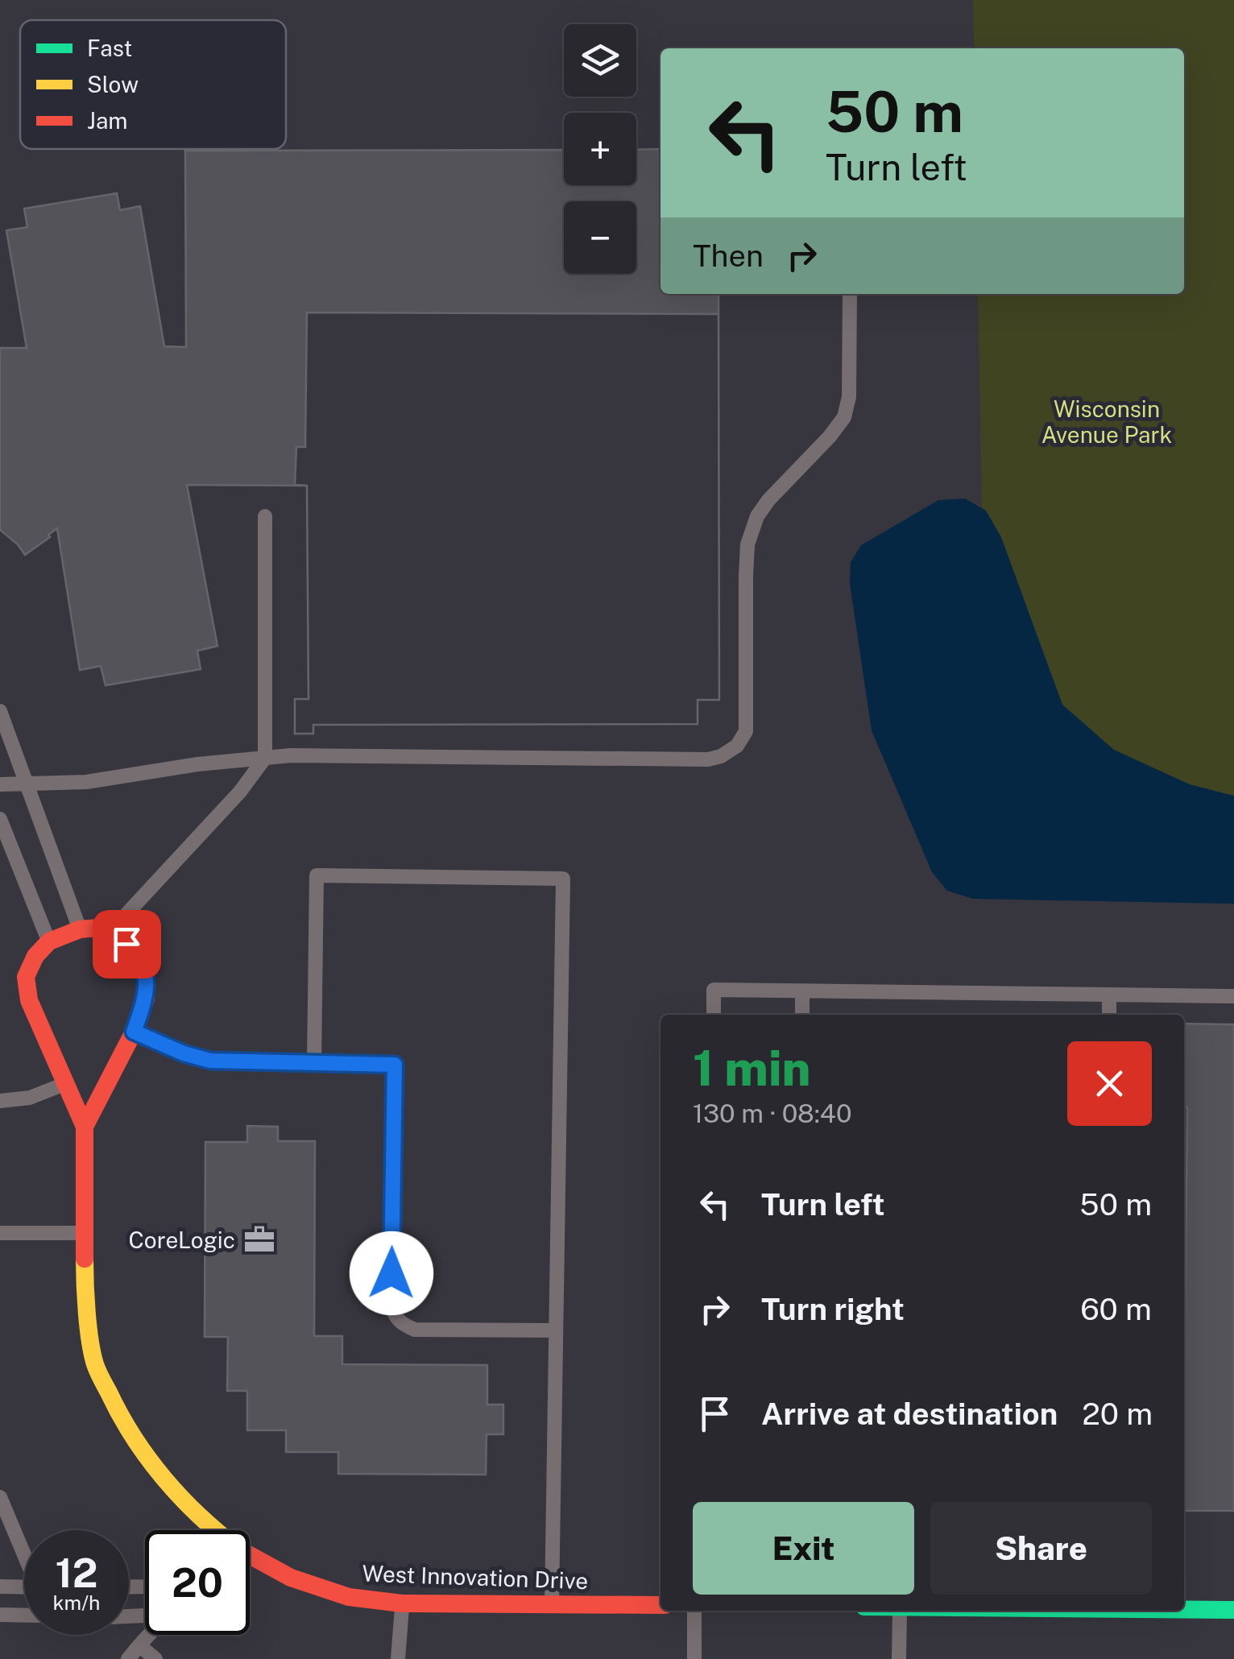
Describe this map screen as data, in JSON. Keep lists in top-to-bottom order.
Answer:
{
  "streets": {
    "street": ["West Innovation Drive"]
  },
  "parks": ["Wisconsin Avenue Park"],
  "places": {
    "office": ["CoreLogic"]
  },
  "legend": ["Fast", "Slow", "Jam"],
  "page": {
    "map_buttons": ["+", "−"],
    "turn": ["50 m", "Turn left"],
    "then": "Then",
    "heading": ["1 min", "130 m · 08:40"],
    "list": [
      {
        "name": "Turn left",
        "value": "50 m"
      },
      {
        "name": "Turn right",
        "value": "60 m"
      },
      {
        "name": "Arrive at destination",
        "value": "20 m"
      }
    ],
    "buttons": ["Exit", "Share"],
    "speed": "12 km/h",
    "limit": "20"
  }
}
